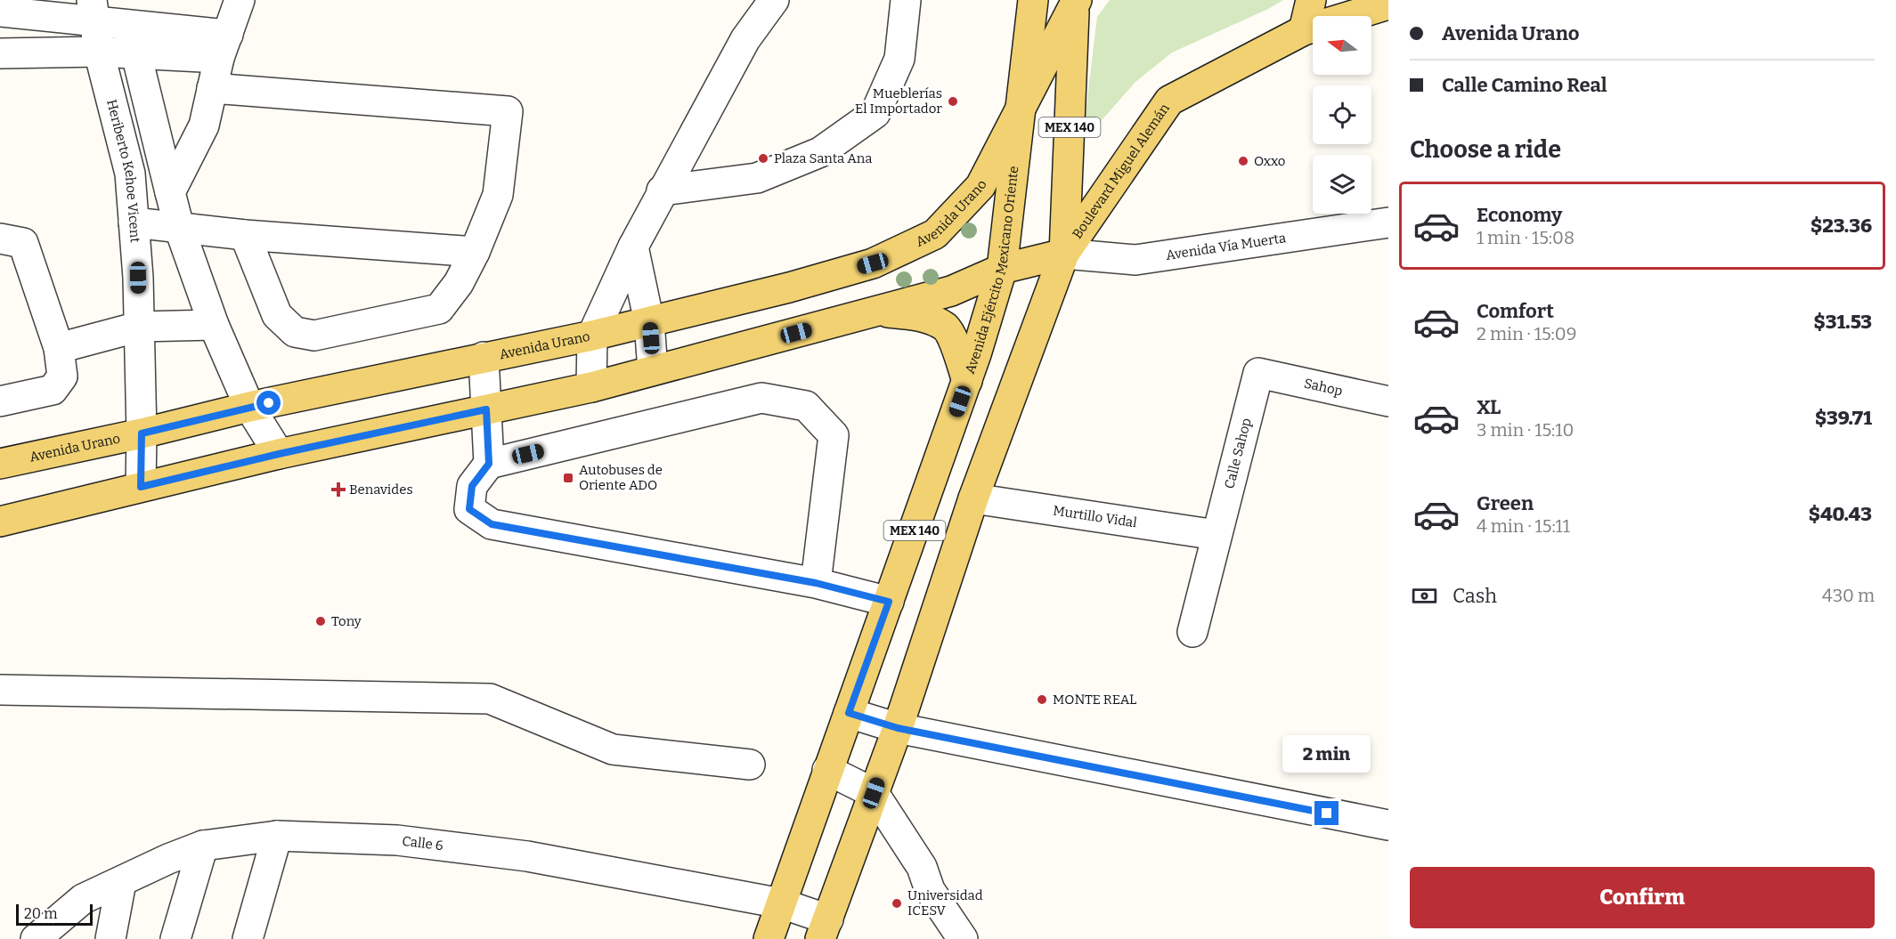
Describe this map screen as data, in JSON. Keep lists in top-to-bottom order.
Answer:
{
  "streets": {
    "main road": [
      "MEX 140",
      "Boulevard Miguel Alemán",
      "Avenida Urano",
      "Avenida Ejército Mexicano Oriente"
    ],
    "street": [
      "Heriberto Kehoe Vicent",
      "Avenida Vía Muerta",
      "Sahop",
      "Calle Sahop",
      "Murtillo Vidal",
      "Calle 6"
    ]
  },
  "crossings": [
    ["MEX 140", "Boulevard Miguel Alemán"],
    ["MEX 140", "Avenida Urano"],
    ["MEX 140", "Avenida Vía Muerta"],
    ["MEX 140", "Avenida Ejército Mexicano Oriente"],
    ["MEX 140", "Murtillo Vidal"],
    ["MEX 140", "Calle 6"],
    ["Boulevard Miguel Alemán", "Avenida Vía Muerta"],
    ["Heriberto Kehoe Vicent", "Avenida Urano"],
    ["Avenida Urano", "Avenida Ejército Mexicano Oriente"],
    ["Avenida Ejército Mexicano Oriente", "Calle 6"],
    ["Sahop", "Calle Sahop"],
    ["Calle Sahop", "Murtillo Vidal"]
  ],
  "places": {
    "other": [
      "Mueblerías El Importador",
      "Plaza Santa Ana",
      "Oxxo",
      "Tony",
      "MONTE REAL",
      "Universidad ICESV"
    ],
    "transit": ["Autobuses de Oriente ADO"],
    "health": ["Benavides"]
  },
  "scale_bar": "20 m",
  "north": "left",
  "page": {
    "banner": ["Avenida Urano", "Calle Camino Real"],
    "heading": "Choose a ride",
    "list": [
      {
        "name": "Economy",
        "note": "1 min · 15:08",
        "value": "$23.36"
      },
      {
        "name": "Comfort",
        "note": "2 min · 15:09",
        "value": "$31.53"
      },
      {
        "name": "XL",
        "note": "3 min · 15:10",
        "value": "$39.71"
      },
      {
        "name": "Green",
        "note": "4 min · 15:11",
        "value": "$40.43"
      }
    ],
    "pay": ["Cash", "430 m"],
    "bubble": "2 min",
    "buttons": "Confirm",
    "scale": "20 m"
  }
}
